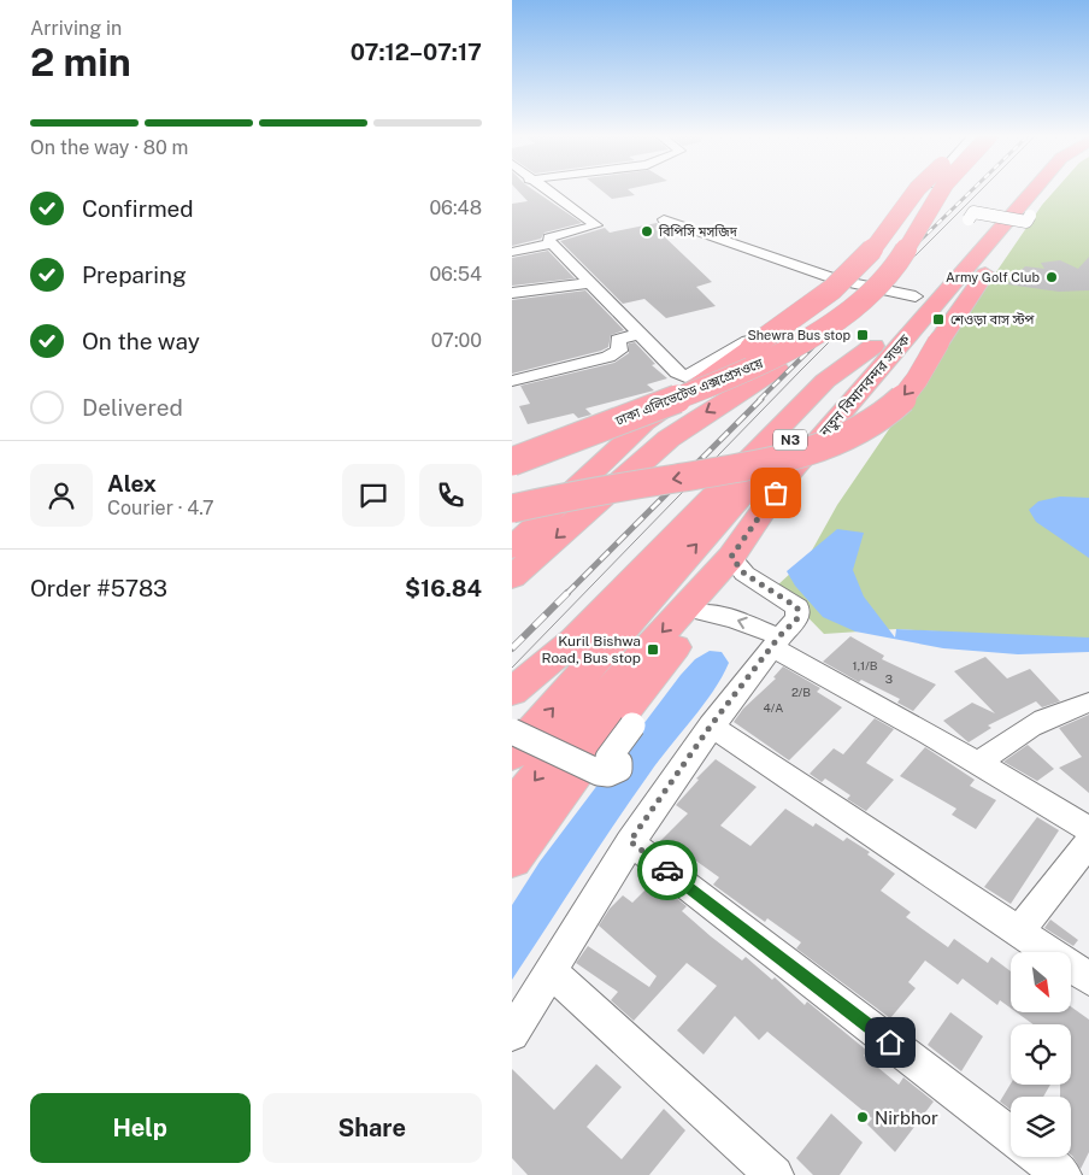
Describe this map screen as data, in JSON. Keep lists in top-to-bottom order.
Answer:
{
  "streets": {
    "highway": ["নতুন বিমানবন্দর সড়ক", "ঢাকা এলিভেটেড এক্সপ্রেসওয়ে", "N3"]
  },
  "places": {
    "other": ["বিপিসি মসজিদ", "Army Golf Club", "Nirbhor"],
    "transit": ["শেওড়া বাস স্টপ", "Shewra Bus stop", "Kuril Bishwa Road, Bus stop"]
  },
  "house_numbers": [
    "1,1/B",
    "3",
    "2/B",
    "4/A"
  ],
  "north": "bottom right",
  "page": {
    "heading": ["2 min", "Arriving in", "07:12–07:17"],
    "panel": [
      "Alex",
      "Courier · 4.7",
      "Order #5783",
      "$16.84"
    ],
    "bar": "On the way · 80 m",
    "list": [
      ["Confirmed", "06:48"],
      ["Preparing", "06:54"],
      ["On the way", "07:00"],
      "Delivered"
    ],
    "buttons": ["Help", "Share"]
  }
}
